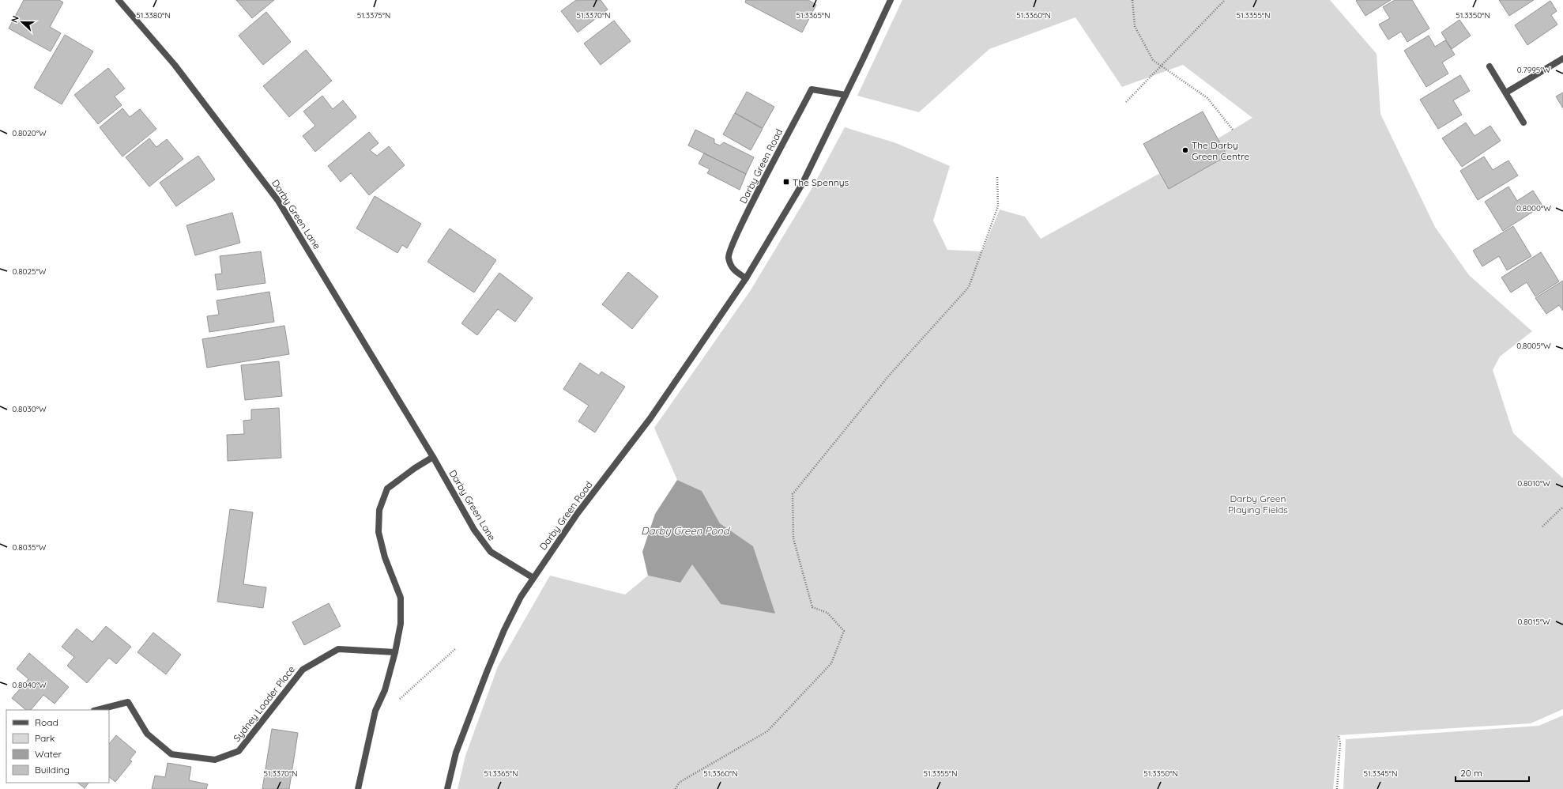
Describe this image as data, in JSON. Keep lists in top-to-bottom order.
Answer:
{
  "streets": {
    "street": ["Darby Green Road", "Darby Green Lane", "Sydney Loader Place"]
  },
  "crossings": [
    ["Darby Green Road", "Darby Green Lane"]
  ],
  "water": ["Darby Green Pond"],
  "parks": ["Darby Green Playing Fields"],
  "places": {
    "other": ["The Darby Green Centre"],
    "transit": ["The Spennys"]
  },
  "legend": [
    "Road",
    "Park",
    "Water",
    "Building"
  ],
  "scale_bar": "20 m",
  "north": "left",
  "coordinates": [
    "51.3380°N",
    "51.3375°N",
    "51.3370°N",
    "51.3365°N",
    "51.3360°N",
    "51.3355°N",
    "51.3350°N",
    "0.7995°W",
    "0.8020°W",
    "0.8000°W",
    "0.8025°W",
    "0.8005°W",
    "0.8030°W",
    "0.8010°W",
    "0.8035°W",
    "0.8015°W",
    "0.8040°W",
    "51.3345°N"
  ]
}
